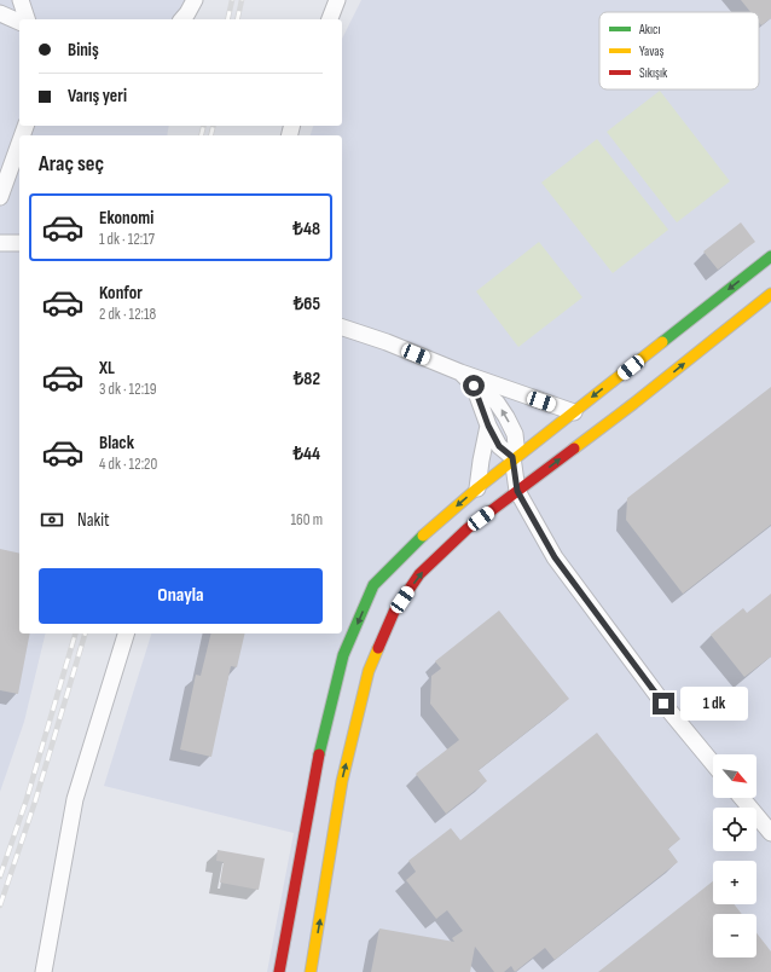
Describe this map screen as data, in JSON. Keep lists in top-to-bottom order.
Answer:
{
  "legend": ["Akıcı", "Yavaş", "Sıkışık"],
  "north": "bottom right",
  "page": {
    "banner": ["Biniş", "Varış yeri"],
    "heading": "Araç seç",
    "list": [
      {
        "name": "Ekonomi",
        "note": "1 dk · 12:17",
        "value": "₺48"
      },
      {
        "name": "Konfor",
        "note": "2 dk · 12:18",
        "value": "₺65"
      },
      {
        "name": "XL",
        "note": "3 dk · 12:19",
        "value": "₺82"
      },
      {
        "name": "Black",
        "note": "4 dk · 12:20",
        "value": "₺44"
      }
    ],
    "pay": ["Nakit", "160 m"],
    "buttons": "Onayla",
    "bubble": "1 dk",
    "map_buttons": ["+", "−"]
  }
}
